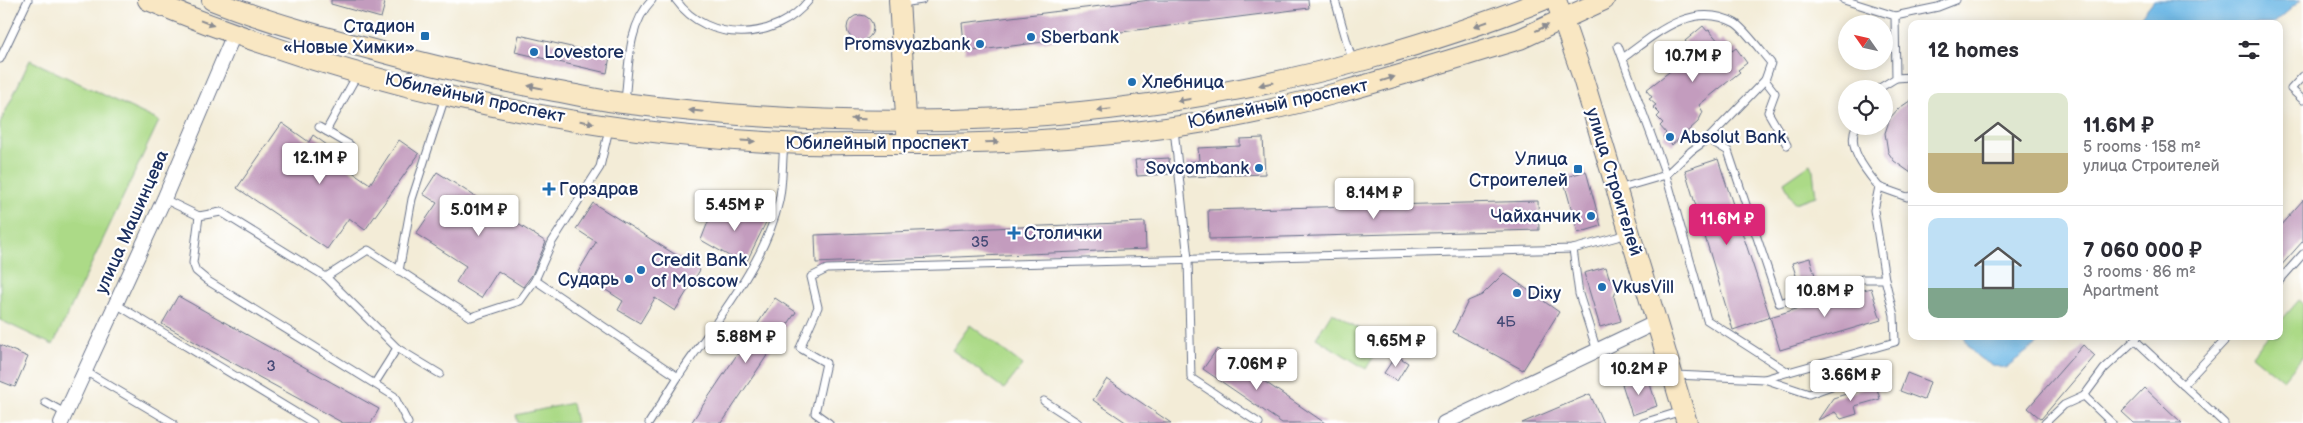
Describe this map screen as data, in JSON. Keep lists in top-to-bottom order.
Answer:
{
  "streets": {
    "main road": ["Юбилейный проспект", "улица Строителей"],
    "street": ["улица Машинцева"]
  },
  "crossings": [
    ["Юбилейный проспект", "улица Строителей"],
    ["Юбилейный проспект", "улица Машинцева"]
  ],
  "places": {
    "transit": ["Стадион «Новые Химки»", "Улица Строителей"],
    "other": [
      "Sberbank",
      "Promsvyazbank",
      "Lovestore",
      "Хлебница",
      "Absolut Bank",
      "Sovcombank",
      "Чайханчик",
      "Credit Bank of Moscow",
      "Сударь",
      "VkusVill",
      "Dixy"
    ],
    "health": ["Горздрав", "Столички"]
  },
  "house_numbers": ["35", "4Б", "3"],
  "north": "top left",
  "page": {
    "heading": "12 homes",
    "price": [
      "10.7M ₽",
      "12.1M ₽",
      "8.14M ₽",
      "5.45M ₽",
      "5.01M ₽",
      "11.6M ₽",
      "10.8M ₽",
      "5.88M ₽",
      "9.65M ₽",
      "7.06M ₽",
      "10.2M ₽",
      "3.66M ₽"
    ],
    "list": [
      {
        "name": "11.6M ₽",
        "note": "5 rooms · 158 m² · улица Строителей"
      },
      {
        "name": "7 060 000 ₽",
        "note": "3 rooms · 86 m² · Apartment"
      }
    ]
  }
}
